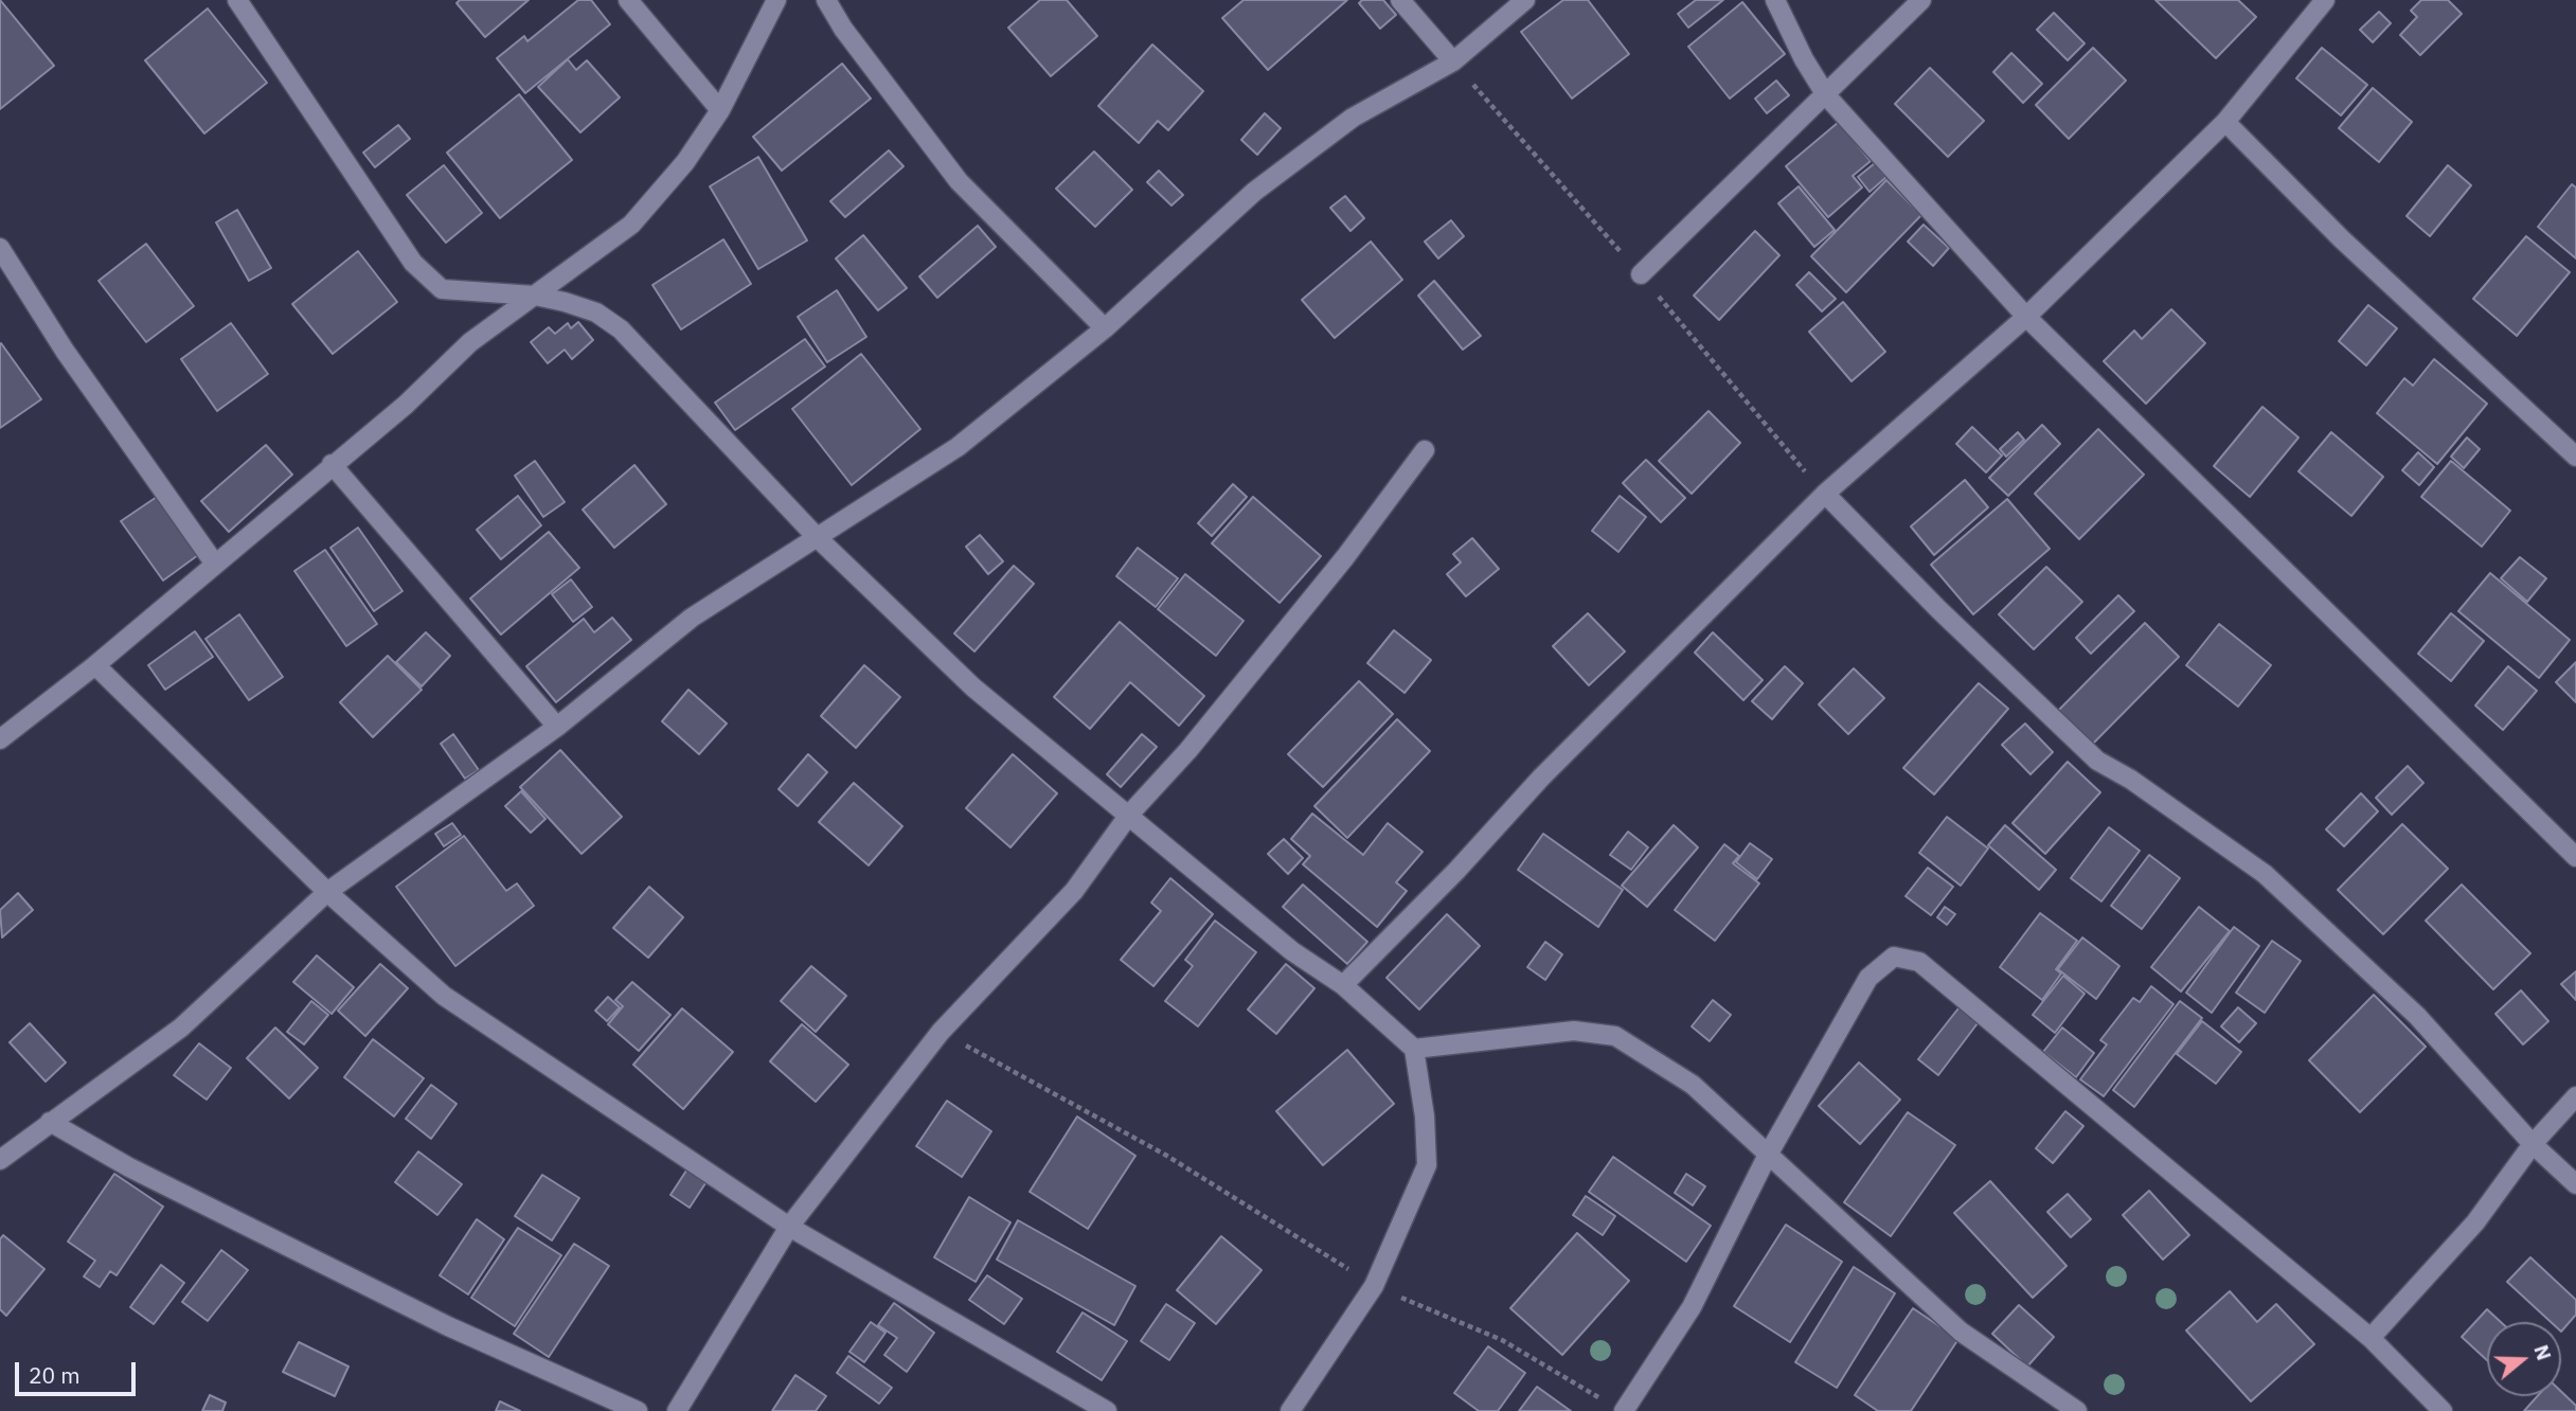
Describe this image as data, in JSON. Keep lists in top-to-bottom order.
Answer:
{
  "scale_bar": "20 m",
  "north": "right"
}
